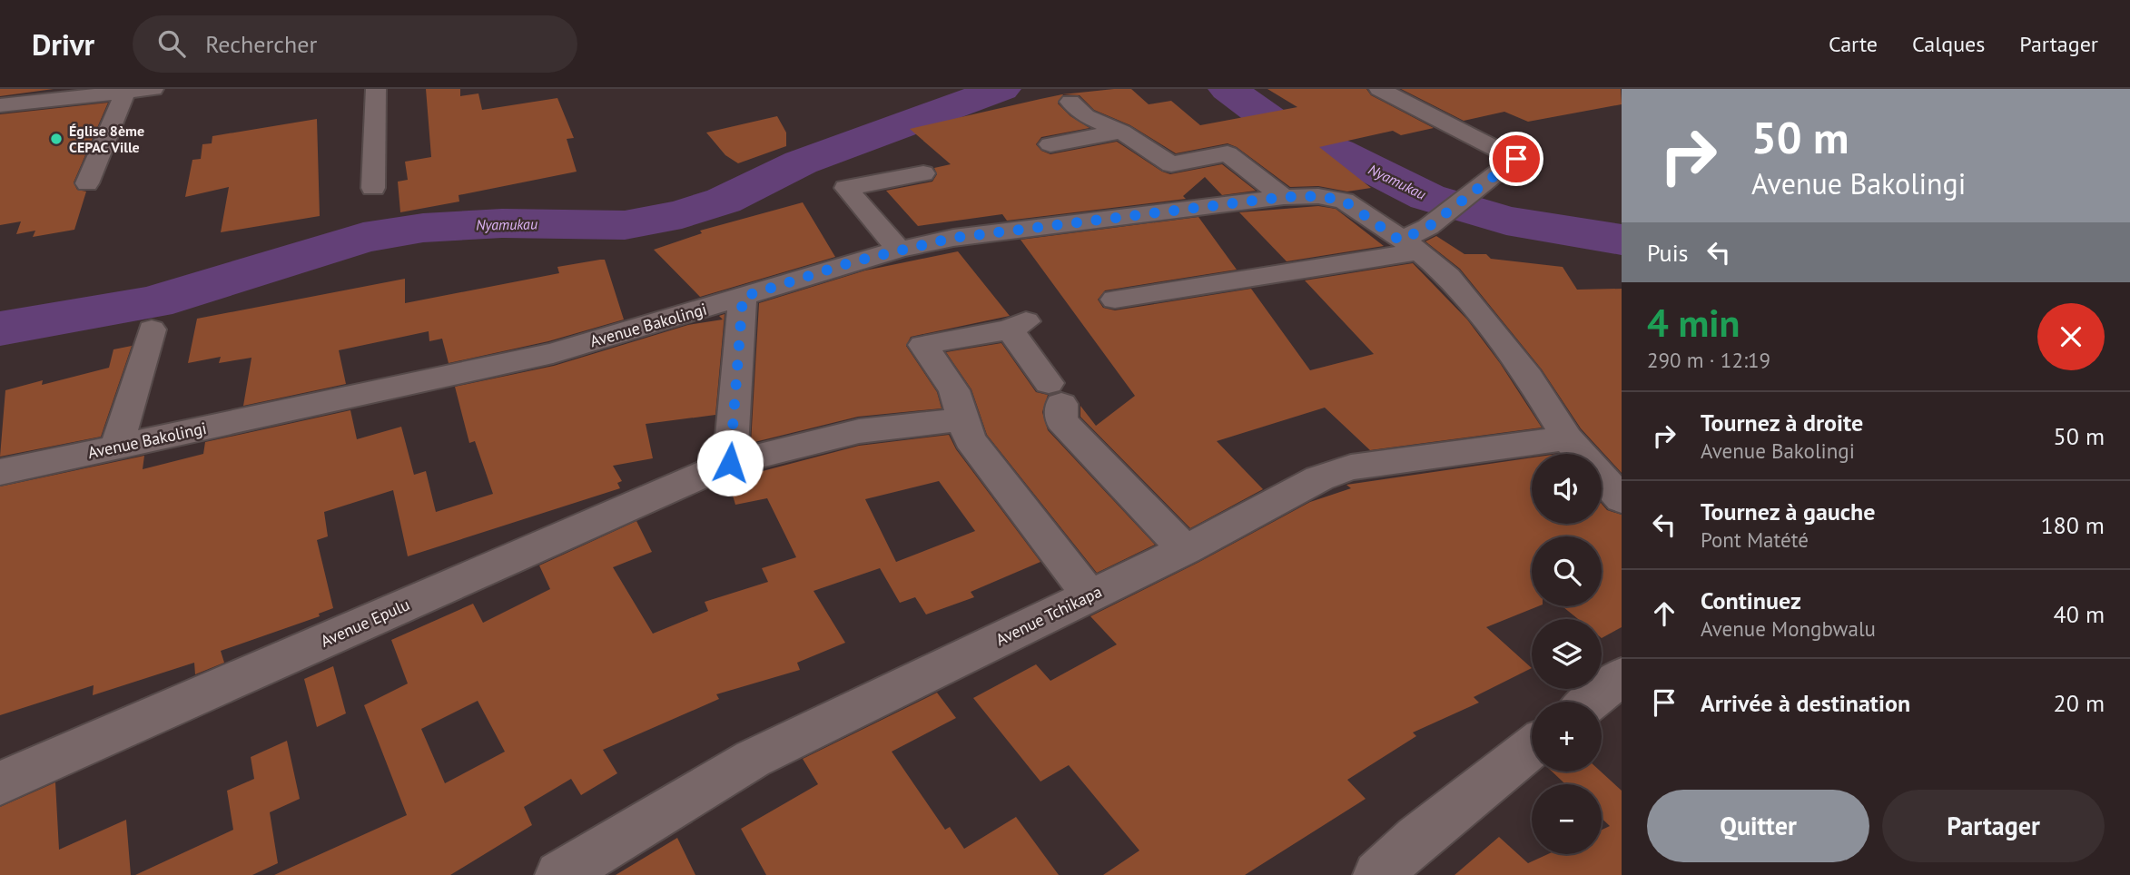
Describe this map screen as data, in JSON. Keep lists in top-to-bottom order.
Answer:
{
  "streets": {
    "street": ["Avenue Bakolingi", "Avenue Tchikapa", "Avenue Epulu"]
  },
  "crossings": [
    ["Avenue Bakolingi", "Avenue Tchikapa"]
  ],
  "water": ["Nyamukau"],
  "places": ["Église 8ème CEPAC Ville"],
  "page": {
    "header": "Drivr",
    "search": "Rechercher",
    "nav": ["Carte", "Calques", "Partager"],
    "turn": ["50 m", "Avenue Bakolingi"],
    "then": "Puis",
    "heading": ["4 min", "290 m · 12:19"],
    "list": [
      {
        "name": "Tournez à droite",
        "note": "Avenue Bakolingi",
        "value": "50 m"
      },
      {
        "name": "Tournez à gauche",
        "note": "Pont Matété",
        "value": "180 m"
      },
      {
        "name": "Continuez",
        "note": "Avenue Mongbwalu",
        "value": "40 m"
      },
      {
        "name": "Arrivée à destination",
        "value": "20 m"
      }
    ],
    "map_buttons": ["+", "−"],
    "buttons": ["Quitter", "Partager"]
  }
}
